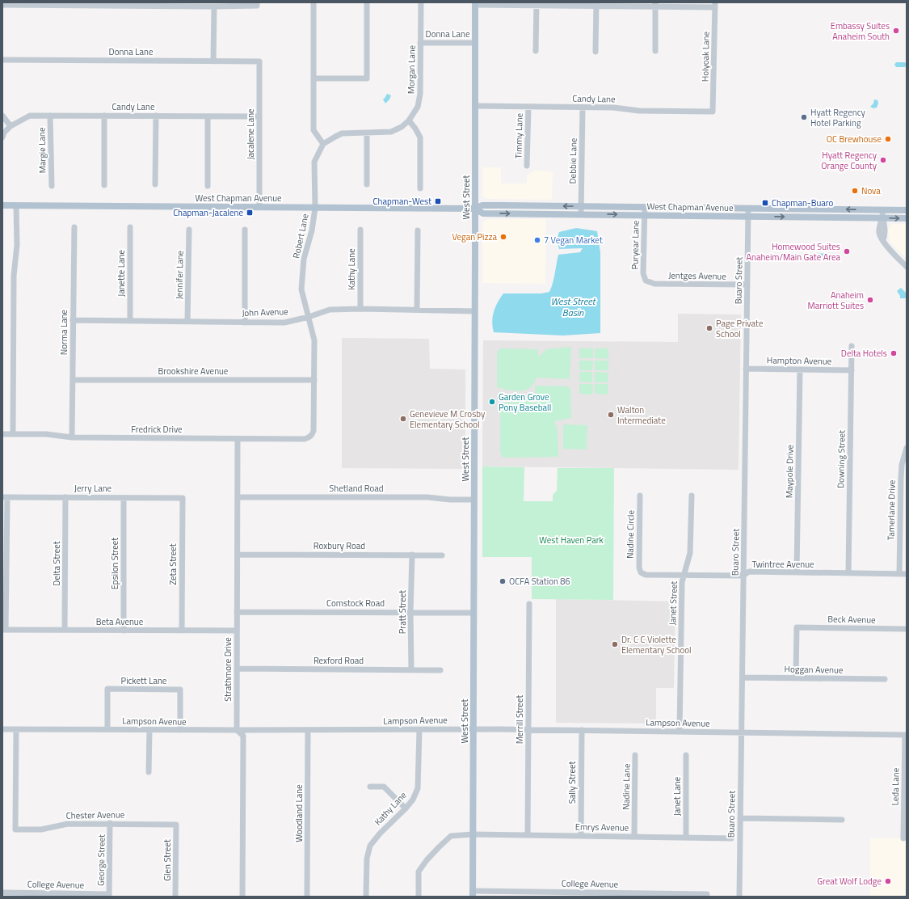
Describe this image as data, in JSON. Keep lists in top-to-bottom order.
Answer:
{
  "streets": {
    "main road": ["West Street", "West Chapman Avenue"],
    "street": [
      "Donna Lane",
      "Holyoak Lane",
      "Morgan Lane",
      "Candy Lane",
      "Jacalene Lane",
      "Timmy Lane",
      "Margie Lane",
      "Debbie Lane",
      "Robert Lane",
      "Puryear Lane",
      "Kathy Lane",
      "Janette Lane",
      "Jennifer Lane",
      "Jentges Avenue",
      "Buaro Street",
      "John Avenue",
      "Norma Lane",
      "Hampton Avenue",
      "Brookshire Avenue",
      "Fredrick Drive",
      "Downing Street",
      "Maypole Drive",
      "Jerry Lane",
      "Shetland Road",
      "Tamerlane Drive",
      "Nadine Circle",
      "Roxbury Road",
      "Delta Street",
      "Epsilon Street",
      "Zeta Street",
      "Twintree Avenue",
      "Comstock Road",
      "Janet Street",
      "Pratt Street",
      "Beck Avenue",
      "Beta Avenue",
      "Rexford Road",
      "Strathmore Drive",
      "Hoggan Avenue",
      "Pickett Lane",
      "Merrill Street",
      "Lampson Avenue",
      "Sally Street",
      "Nadine Lane",
      "Leda Lane",
      "Janet Lane",
      "Woodland Lane",
      "Chester Avenue",
      "Emrys Avenue",
      "George Street",
      "Glen Street",
      "College Avenue"
    ]
  },
  "crossings": [
    ["Donna Lane", "Morgan Lane"],
    ["Donna Lane", "Jacalene Lane"],
    ["Donna Lane", "West Street"],
    ["Holyoak Lane", "Candy Lane"],
    ["Candy Lane", "Jacalene Lane"],
    ["Candy Lane", "Timmy Lane"],
    ["Candy Lane", "Margie Lane"],
    ["Candy Lane", "Debbie Lane"],
    ["Candy Lane", "West Street"],
    ["Jacalene Lane", "West Chapman Avenue"],
    ["Debbie Lane", "West Chapman Avenue"],
    ["West Street", "West Chapman Avenue"],
    ["West Street", "John Avenue"],
    ["West Street", "Shetland Road"],
    ["West Street", "Comstock Road"],
    ["West Street", "Lampson Avenue"],
    ["West Street", "Emrys Avenue"],
    ["West Street", "College Avenue"],
    ["West Chapman Avenue", "Robert Lane"],
    ["West Chapman Avenue", "Puryear Lane"],
    ["West Chapman Avenue", "Buaro Street"],
    ["Robert Lane", "John Avenue"],
    ["Robert Lane", "Brookshire Avenue"],
    ["Robert Lane", "Fredrick Drive"],
    ["Puryear Lane", "Jentges Avenue"],
    ["Kathy Lane", "John Avenue"],
    ["Kathy Lane", "Lampson Avenue"],
    ["Janette Lane", "John Avenue"],
    ["Jennifer Lane", "John Avenue"],
    ["Jentges Avenue", "Buaro Street"],
    ["Buaro Street", "Hampton Avenue"],
    ["Buaro Street", "Twintree Avenue"],
    ["Buaro Street", "Hoggan Avenue"],
    ["Buaro Street", "Lampson Avenue"],
    ["John Avenue", "Norma Lane"],
    ["Norma Lane", "Brookshire Avenue"],
    ["Norma Lane", "Fredrick Drive"],
    ["Hampton Avenue", "Downing Street"],
    ["Hampton Avenue", "Maypole Drive"],
    ["Fredrick Drive", "Strathmore Drive"],
    ["Downing Street", "Twintree Avenue"],
    ["Maypole Drive", "Twintree Avenue"],
    ["Jerry Lane", "Delta Street"],
    ["Jerry Lane", "Epsilon Street"],
    ["Jerry Lane", "Zeta Street"],
    ["Shetland Road", "Strathmore Drive"],
    ["Tamerlane Drive", "Twintree Avenue"],
    ["Nadine Circle", "Twintree Avenue"],
    ["Roxbury Road", "Pratt Street"],
    ["Roxbury Road", "Strathmore Drive"],
    ["Delta Street", "Beta Avenue"],
    ["Epsilon Street", "Beta Avenue"],
    ["Zeta Street", "Beta Avenue"],
    ["Twintree Avenue", "Janet Street"],
    ["Comstock Road", "Pratt Street"],
    ["Comstock Road", "Strathmore Drive"],
    ["Janet Street", "Lampson Avenue"],
    ["Pratt Street", "Rexford Road"],
    ["Beck Avenue", "Hoggan Avenue"],
    ["Beta Avenue", "Strathmore Drive"],
    ["Rexford Road", "Strathmore Drive"],
    ["Strathmore Drive", "Lampson Avenue"],
    ["Pickett Lane", "Lampson Avenue"],
    ["Merrill Street", "Lampson Avenue"],
    ["Merrill Street", "Emrys Avenue"],
    ["Lampson Avenue", "Sally Street"],
    ["Lampson Avenue", "Leda Lane"],
    ["Lampson Avenue", "Woodland Lane"],
    ["Lampson Avenue", "Chester Avenue"],
    ["Sally Street", "Emrys Avenue"],
    ["Nadine Lane", "Emrys Avenue"],
    ["Janet Lane", "Emrys Avenue"],
    ["Chester Avenue", "George Street"],
    ["Chester Avenue", "Glen Street"],
    ["George Street", "College Avenue"]
  ],
  "water": ["West Street Basin"],
  "parks": ["West Haven Park"],
  "places": {
    "other": [
      "Embassy Suites Anaheim South",
      "Hyatt Regency Hotel Parking",
      "OC Brewhouse",
      "Hyatt Regency Orange County",
      "Nova",
      "Vegan Pizza",
      "7 Vegan Market",
      "Homewood Suites Anaheim/Main Gate Area",
      "Anaheim Marriott Suites",
      "Page Private School",
      "Delta Hotels",
      "Garden Grove Pony Baseball",
      "Walton Intermediate",
      "Genevieve M Crosby Elementary School",
      "OCFA Station 86",
      "Dr. C C Violette Elementary School",
      "Great Wolf Lodge"
    ],
    "transit": ["Chapman-West", "Chapman-Buaro", "Chapman-Jacalene"]
  }
}
